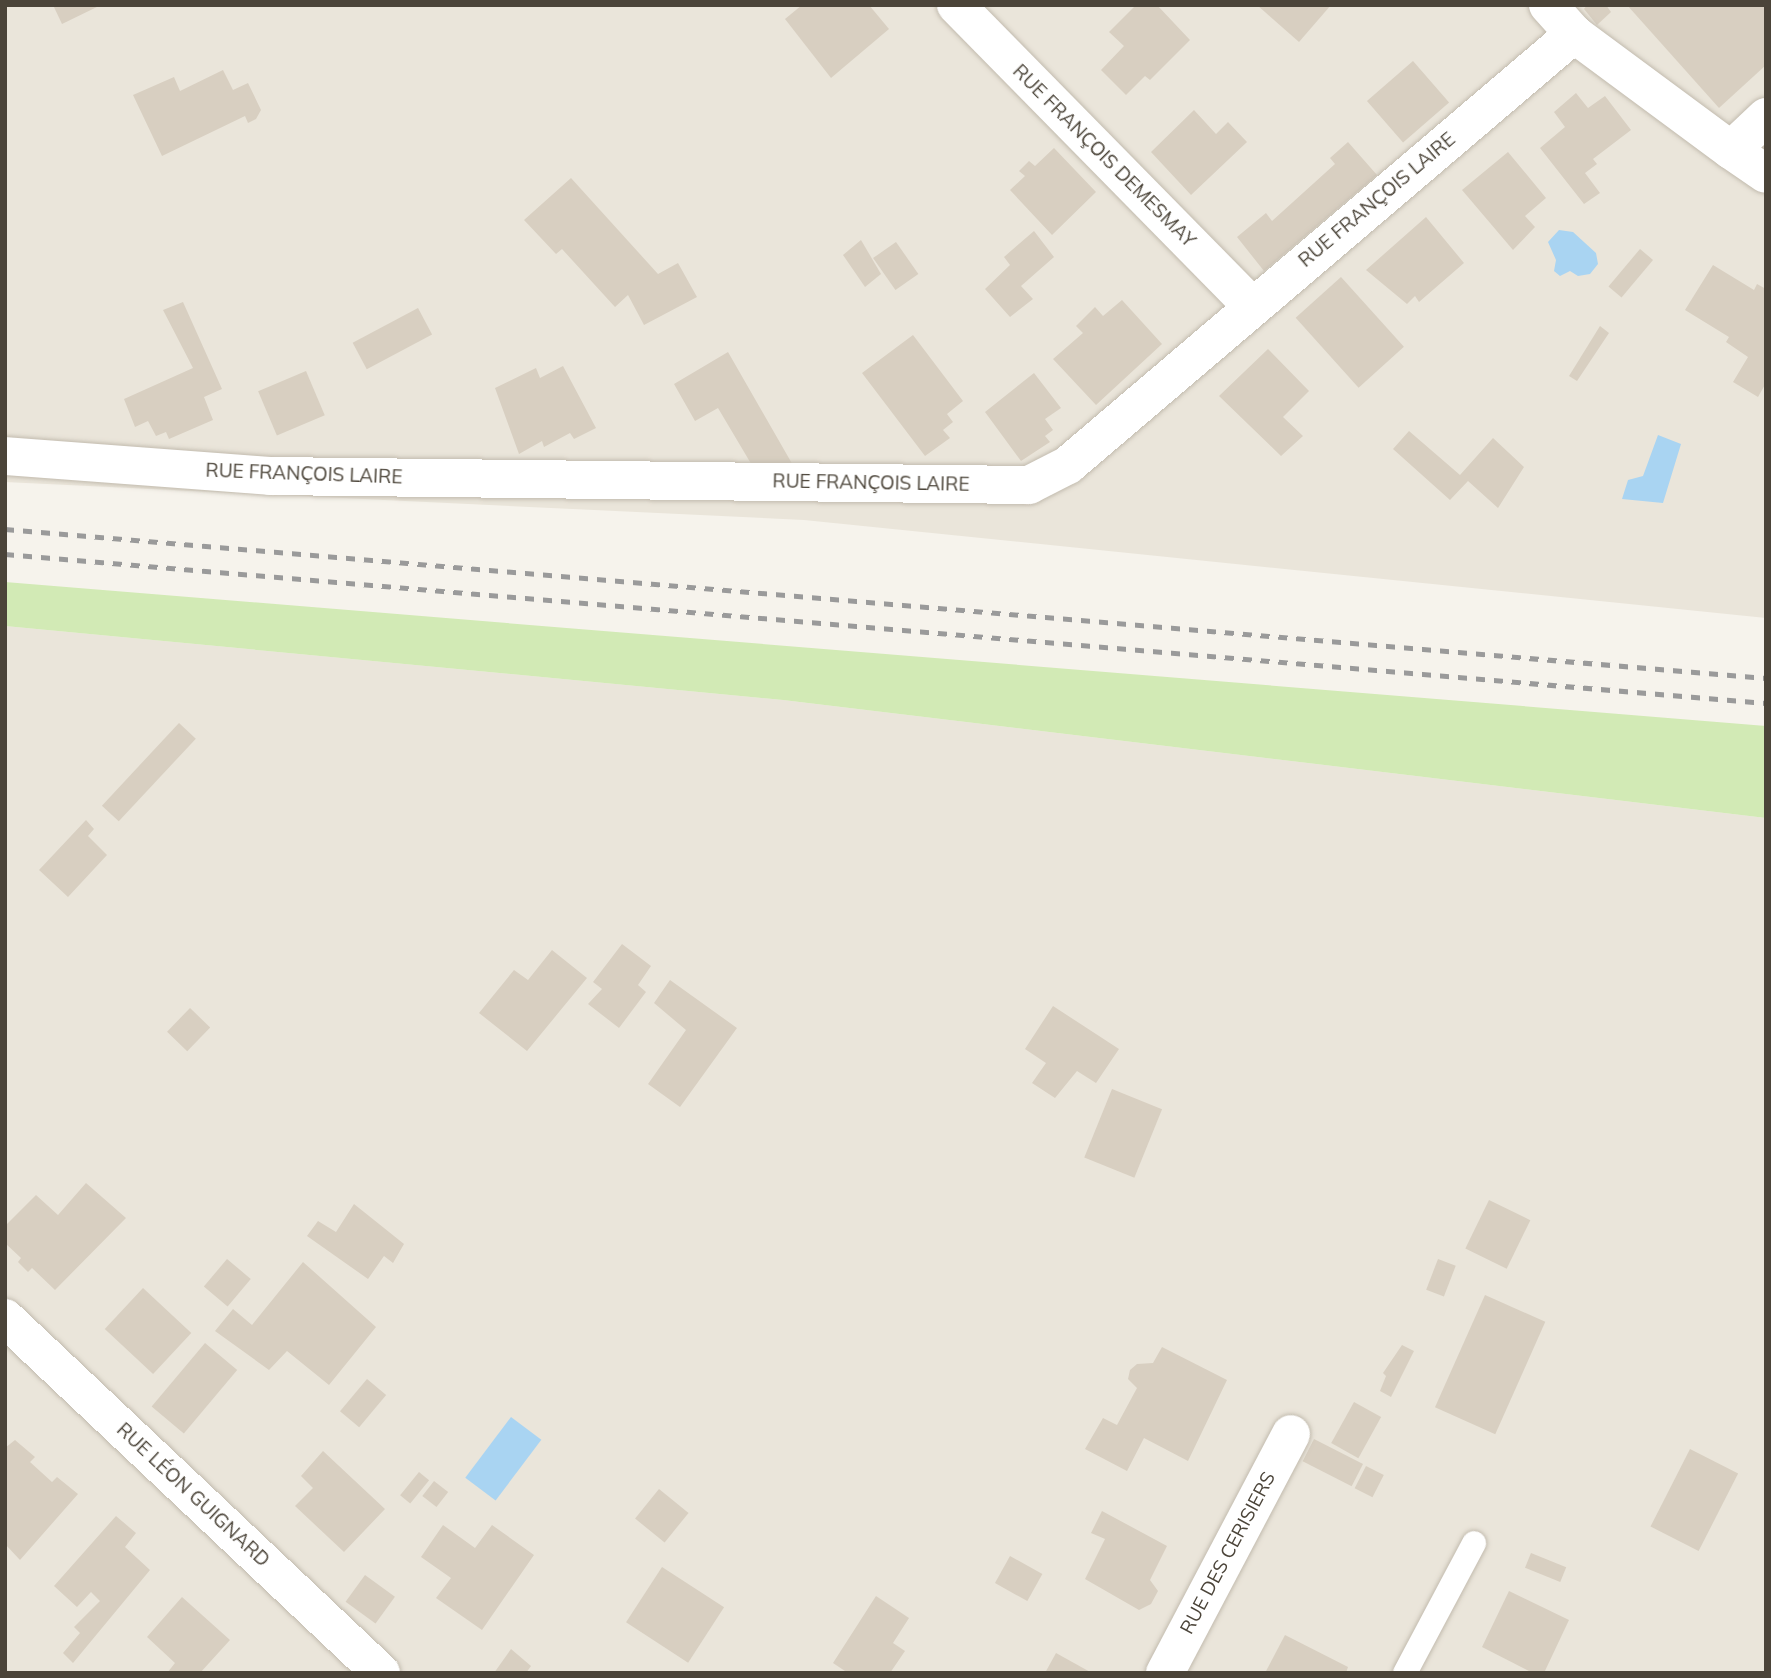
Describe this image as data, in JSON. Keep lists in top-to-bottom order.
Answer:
{
  "streets": {
    "street": [
      "RUE FRANÇOIS DEMESMAY",
      "RUE FRANÇOIS LAIRE",
      "RUE LÉON GUIGNARD",
      "RUE DES CERISIERS"
    ]
  },
  "crossings": [
    ["RUE FRANÇOIS DEMESMAY", "RUE FRANÇOIS LAIRE"]
  ]
}
